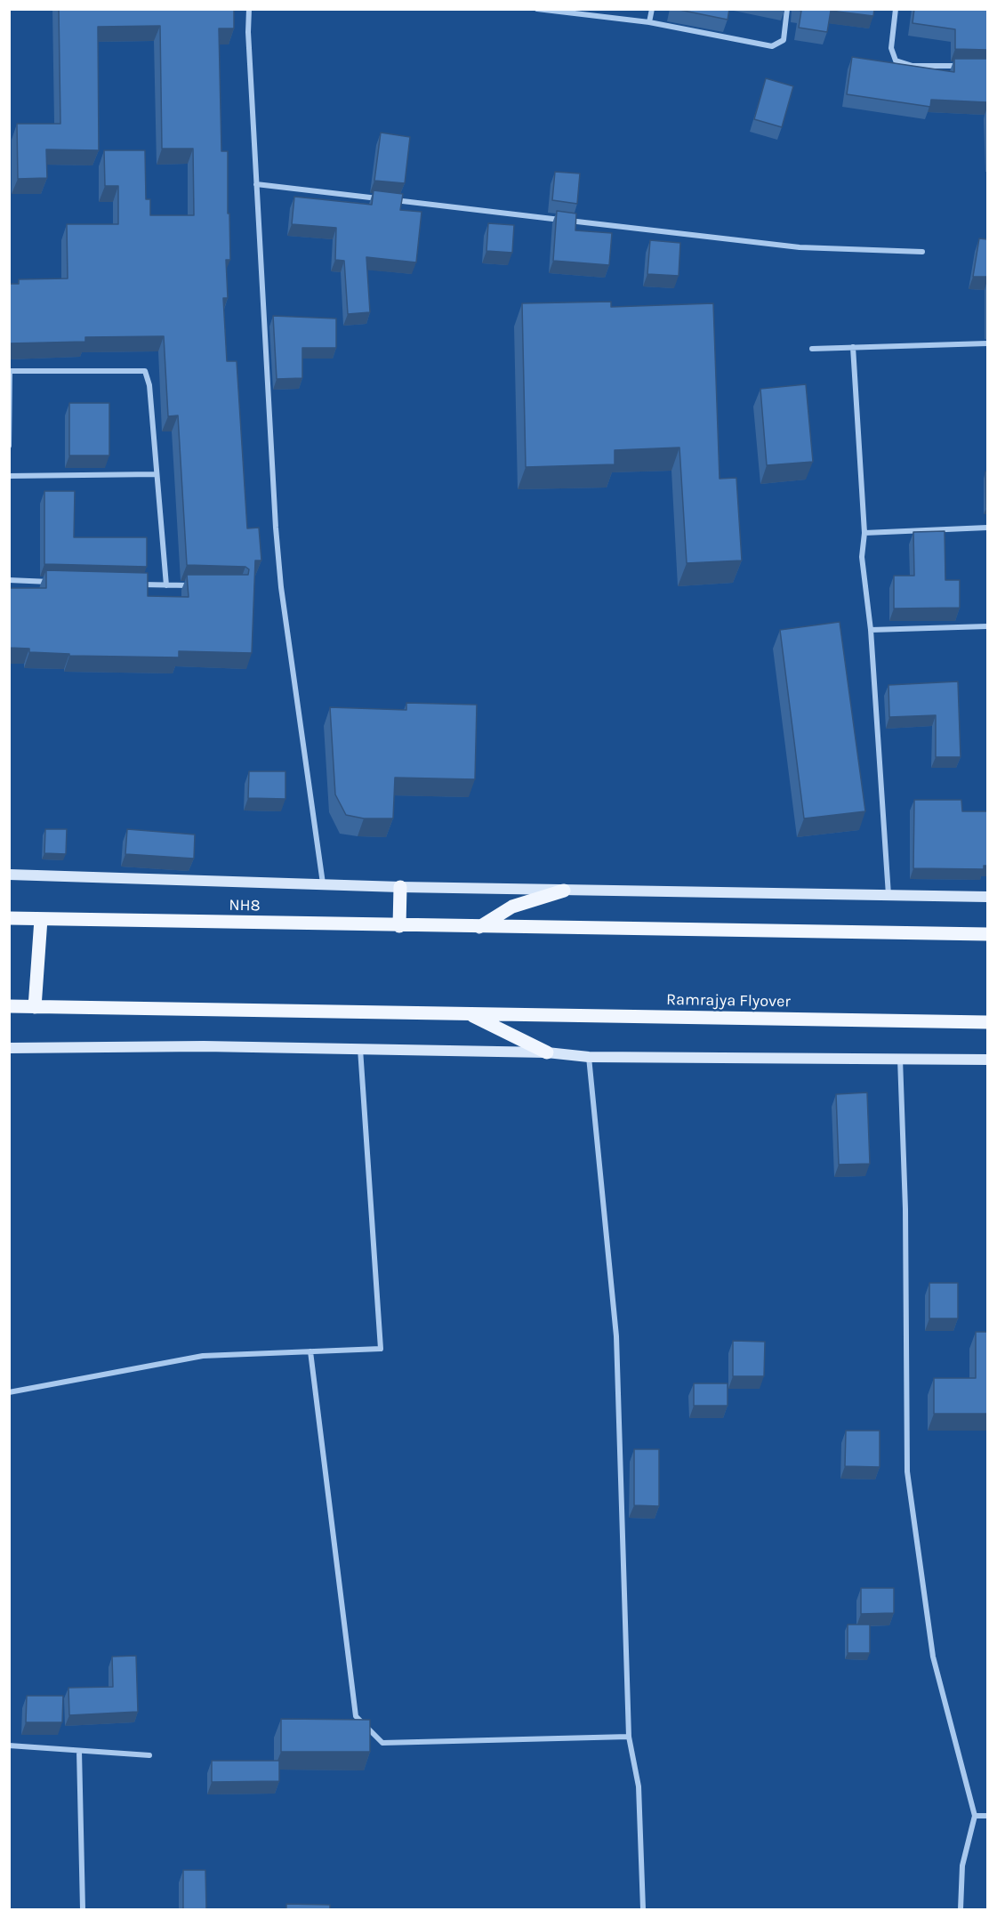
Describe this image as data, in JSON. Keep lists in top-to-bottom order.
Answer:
{
  "streets": {
    "main road": ["NH8", "Ramrajya Flyover"]
  }
}
